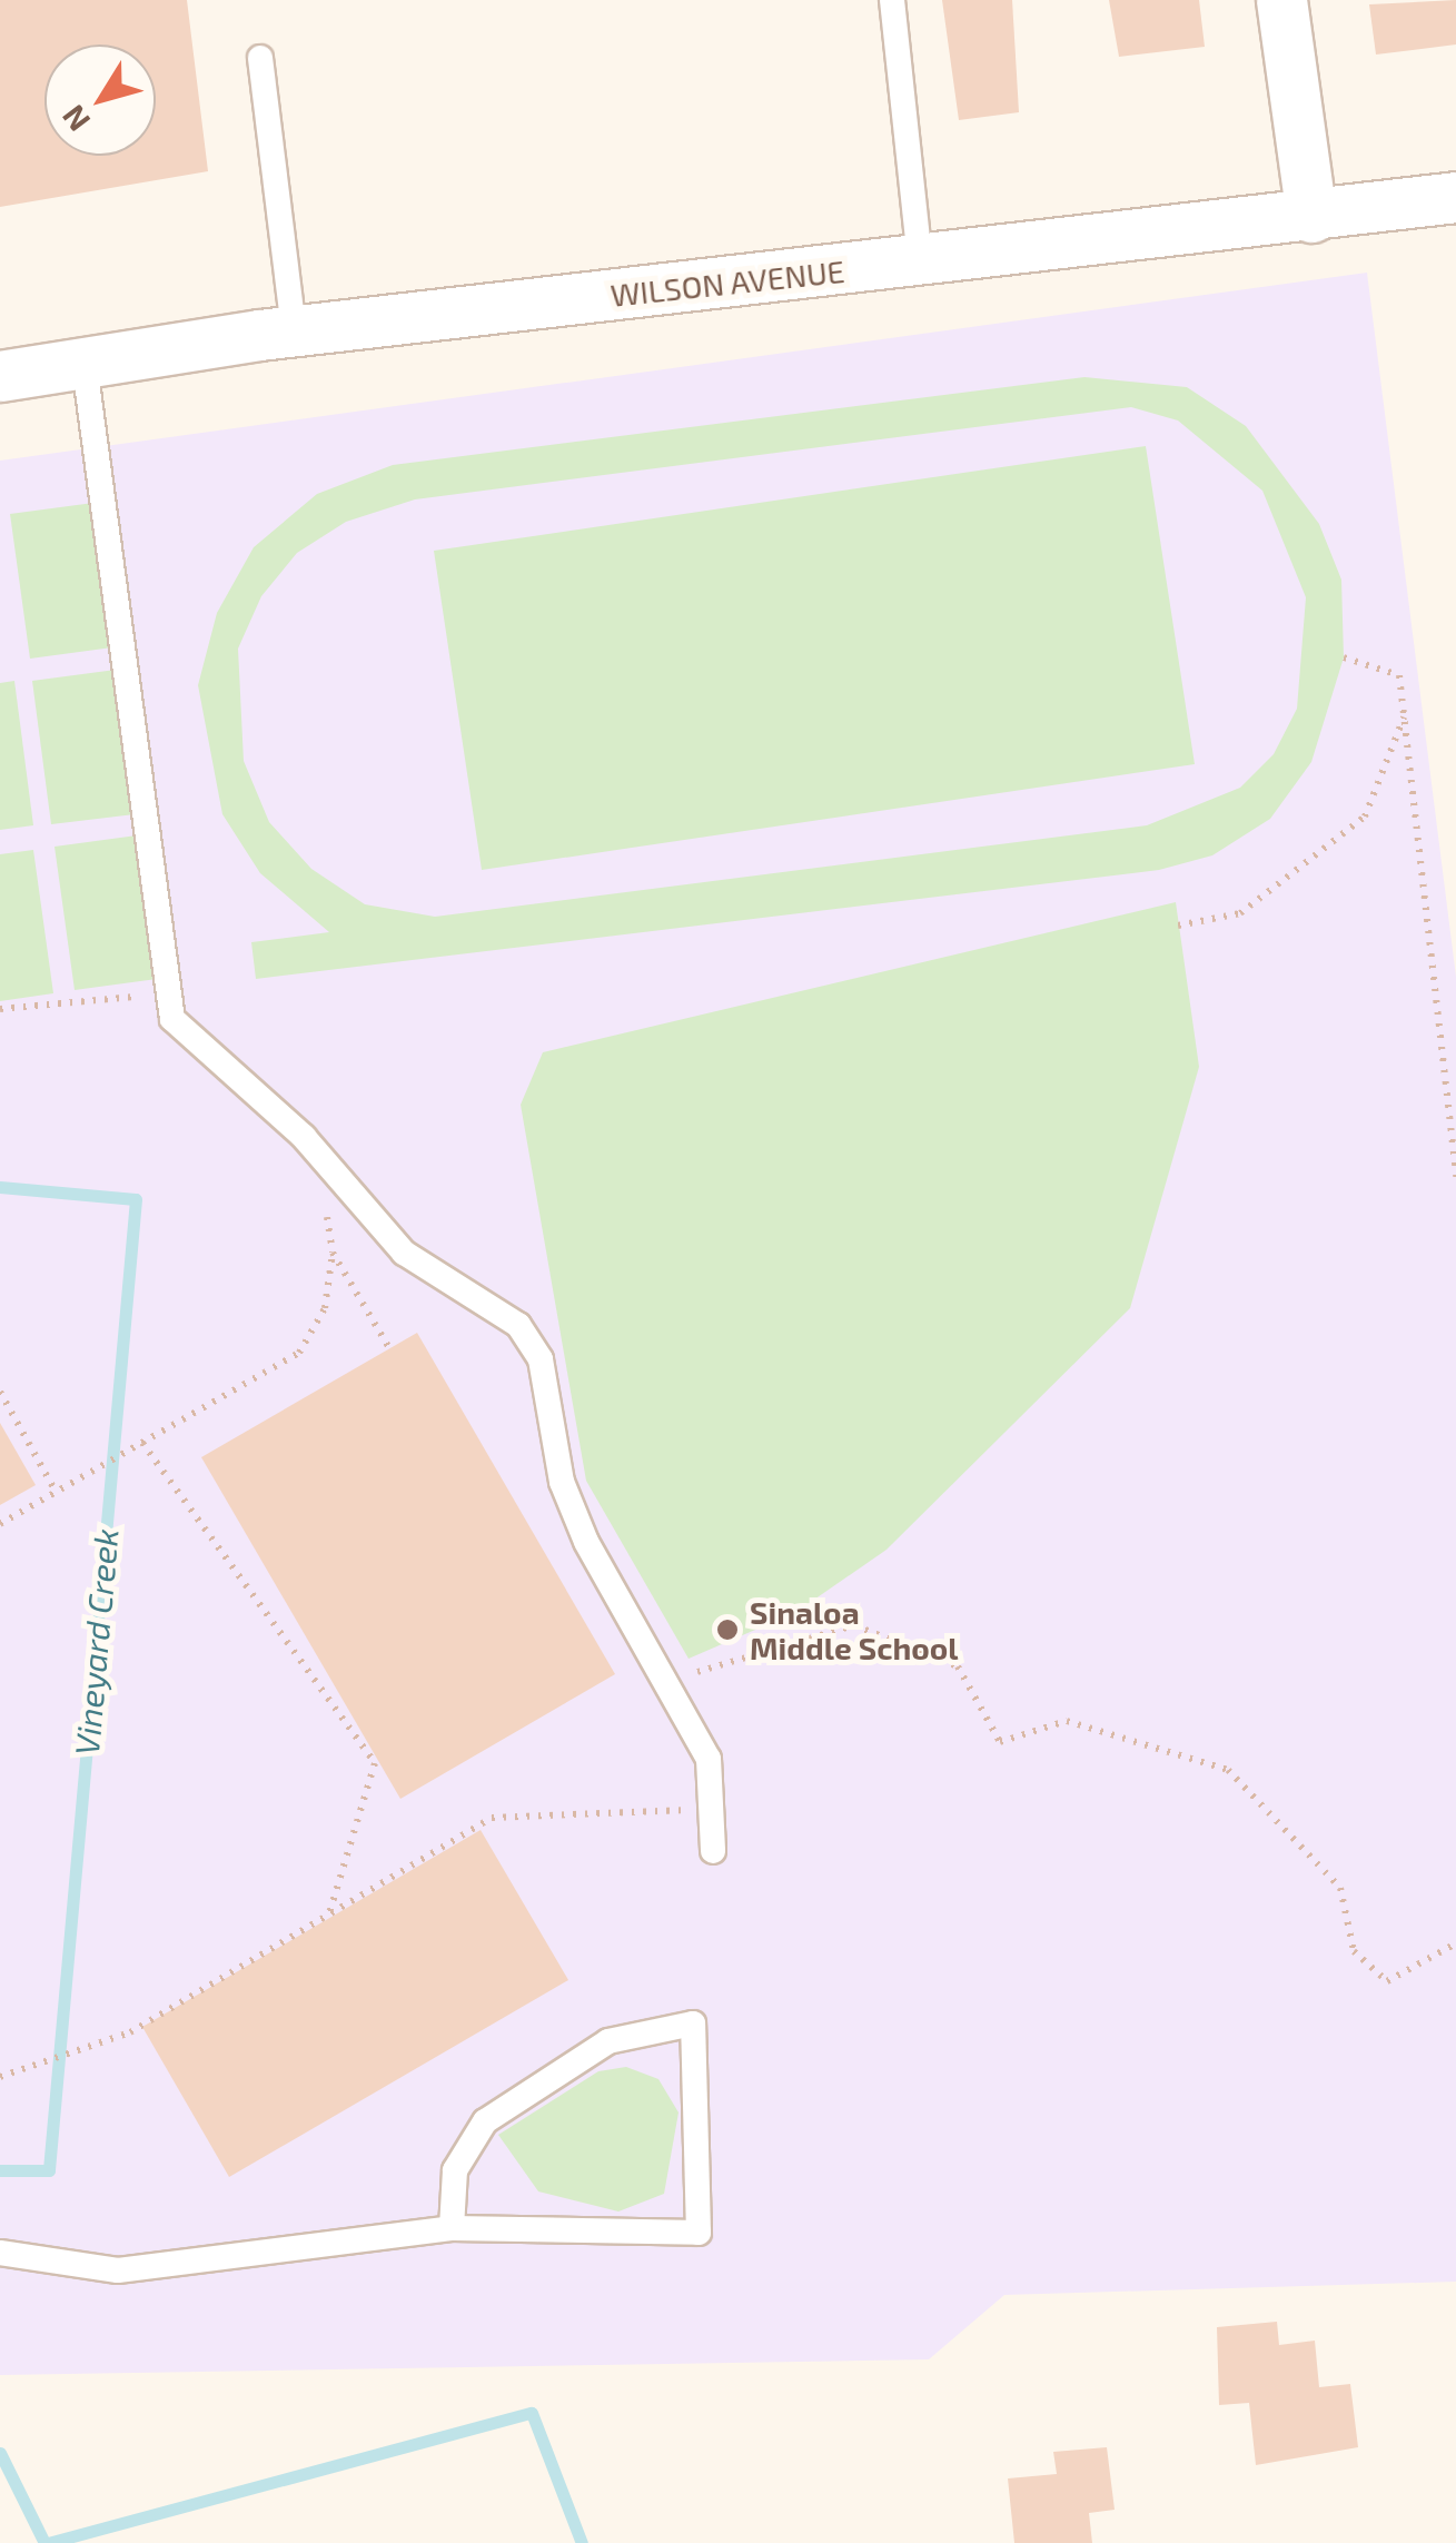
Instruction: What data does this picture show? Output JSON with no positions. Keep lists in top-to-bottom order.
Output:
{
  "streets": {
    "street": ["WILSON AVENUE"]
  },
  "water": ["Vineyard Creek"],
  "places": ["Sinaloa Middle School"],
  "north": "bottom left"
}
